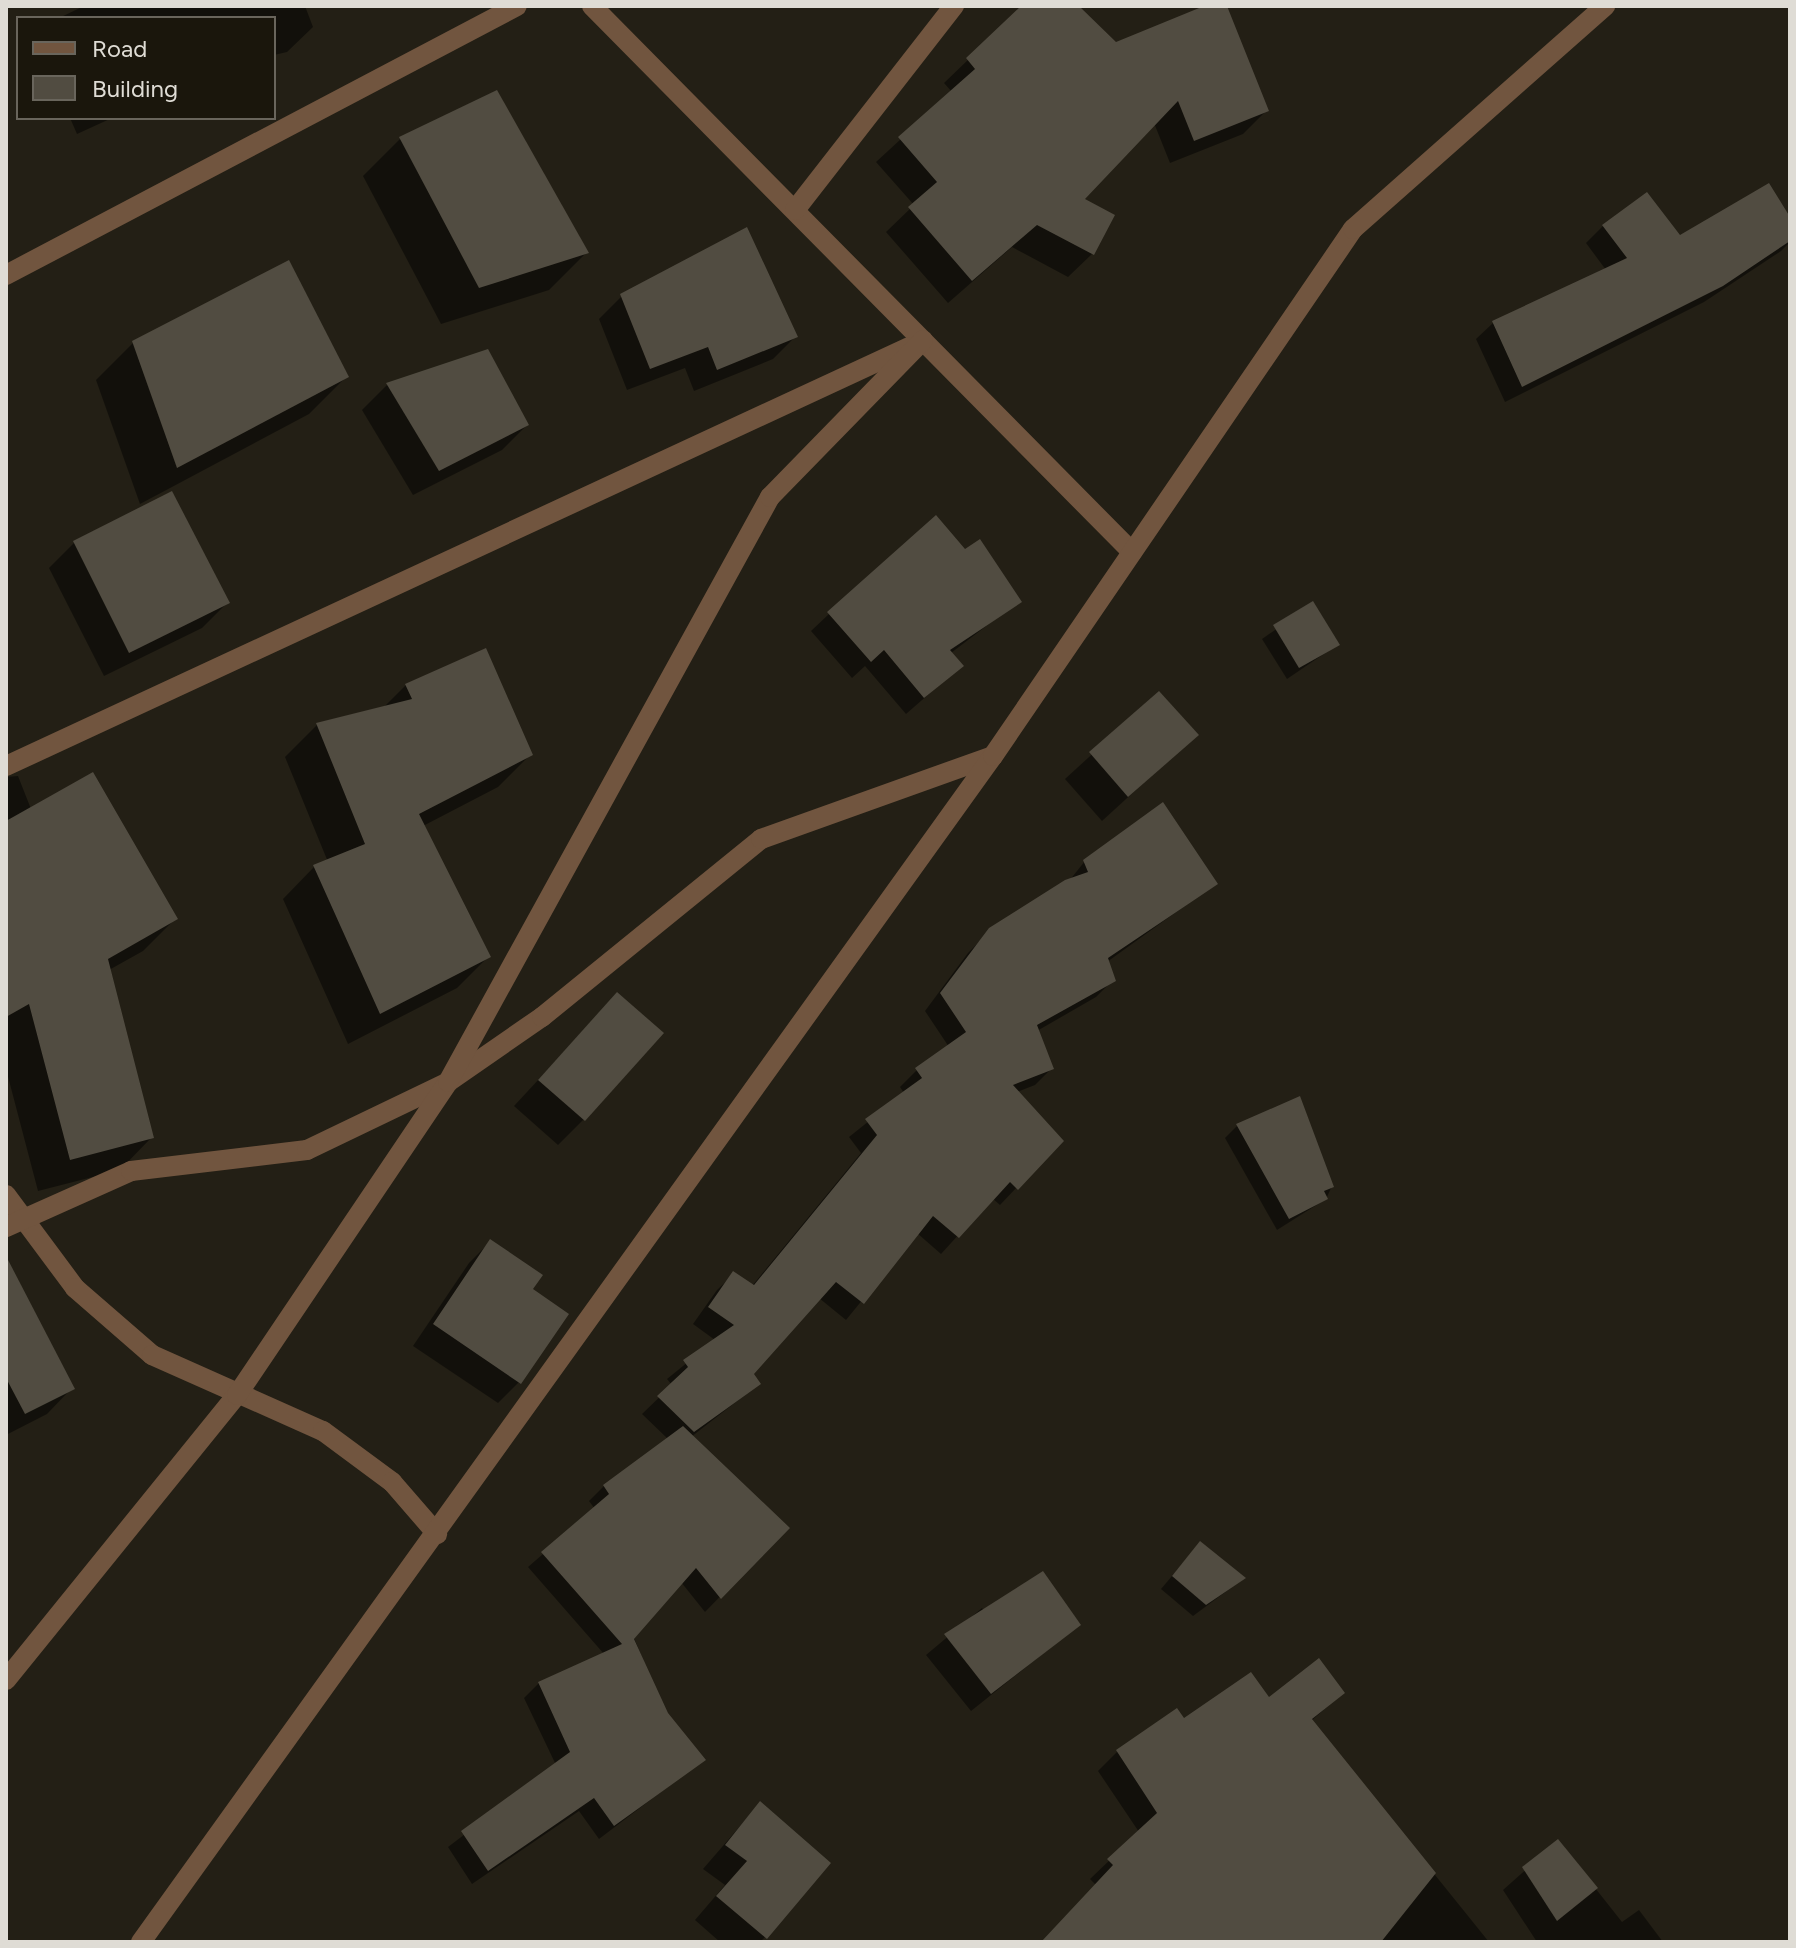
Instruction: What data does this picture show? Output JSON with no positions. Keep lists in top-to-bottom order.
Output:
{
  "legend": ["Road", "Building"]
}
